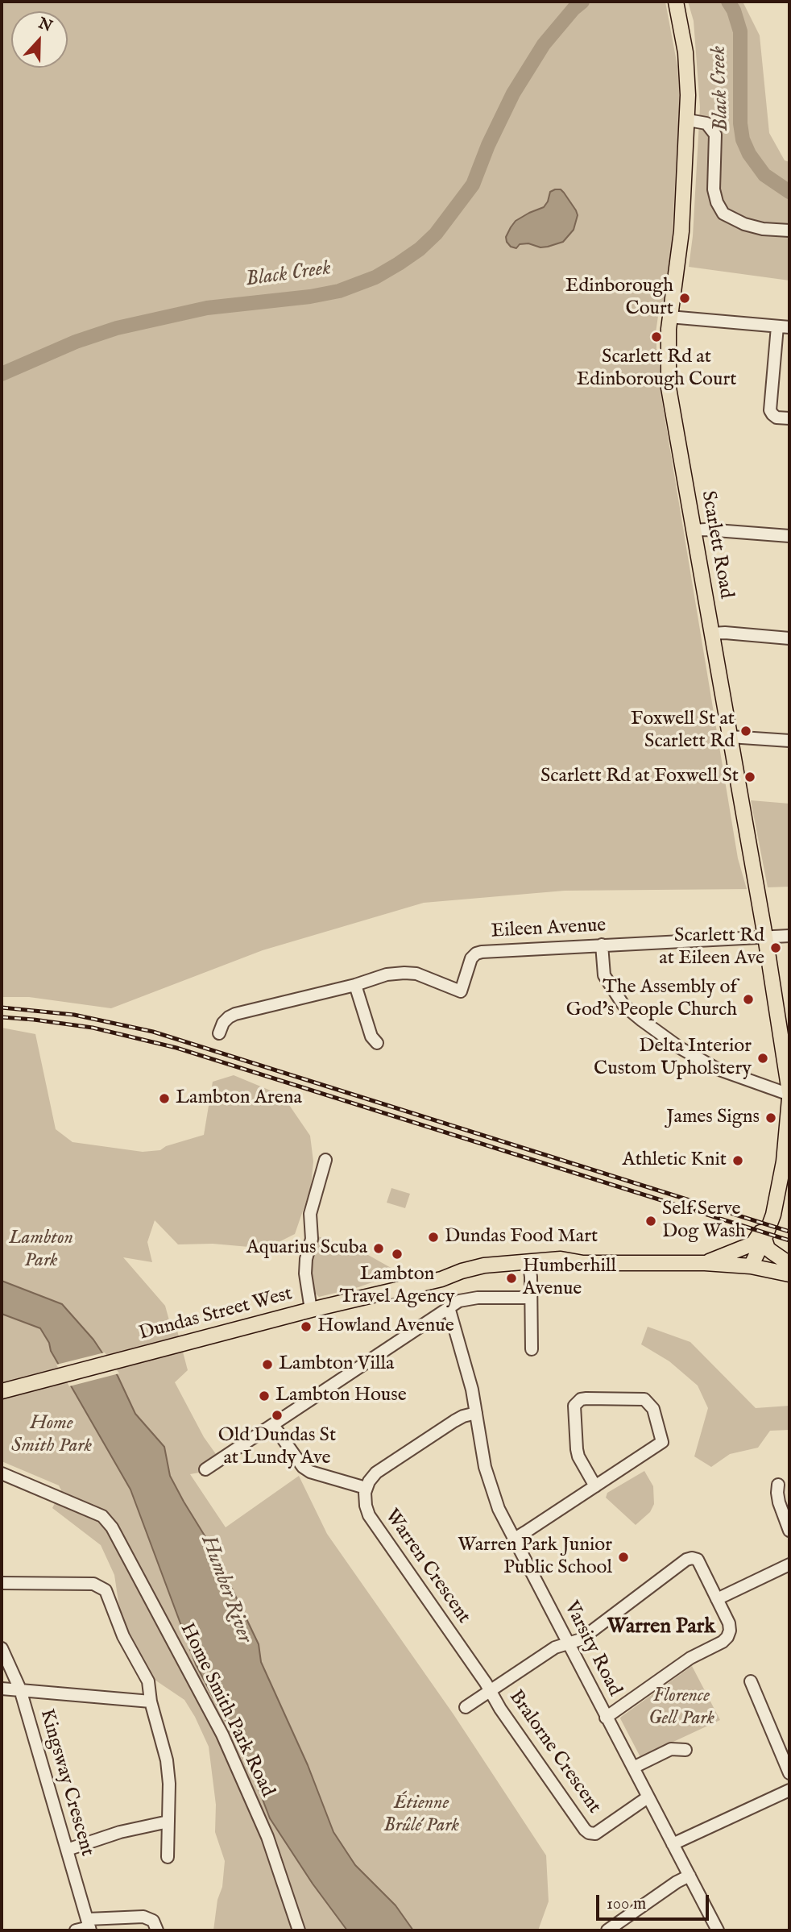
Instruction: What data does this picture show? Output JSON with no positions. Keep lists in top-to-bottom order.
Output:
{
  "streets": {
    "main road": ["Scarlett Road", "Dundas Street West"],
    "street": [
      "Eileen Avenue",
      "Warren Crescent",
      "Varsity Road",
      "Home Smith Park Road",
      "Bralorne Crescent",
      "Kingsway Crescent"
    ]
  },
  "crossings": [
    ["Scarlett Road", "Eileen Avenue"],
    ["Scarlett Road", "Dundas Street West"],
    ["Warren Crescent", "Bralorne Crescent"],
    ["Varsity Road", "Bralorne Crescent"]
  ],
  "districts": ["Warren Park"],
  "water": ["Black Creek", "Humber River"],
  "parks": [
    "Lambton Park",
    "Home Smith Park",
    "Florence Gell Park",
    "Étienne Brûlé Park"
  ],
  "places": [
    "Edinborough Court",
    "Scarlett Rd at Edinborough Court",
    "Foxwell St at Scarlett Rd",
    "Scarlett Rd at Foxwell St",
    "Scarlett Rd at Eileen Ave",
    "The Assembly of God's People Church",
    "Delta Interior Custom Upholstery",
    "Lambton Arena",
    "James Signs",
    "Athletic Knit",
    "Self Serve Dog Wash",
    "Dundas Food Mart",
    "Aquarius Scuba",
    "Lambton Travel Agency",
    "Humberhill Avenue",
    "Howland Avenue",
    "Lambton Villa",
    "Lambton House",
    "Old Dundas St at Lundy Ave",
    "Warren Park Junior Public School"
  ],
  "scale_bar": "100 m",
  "north": "top"
}
